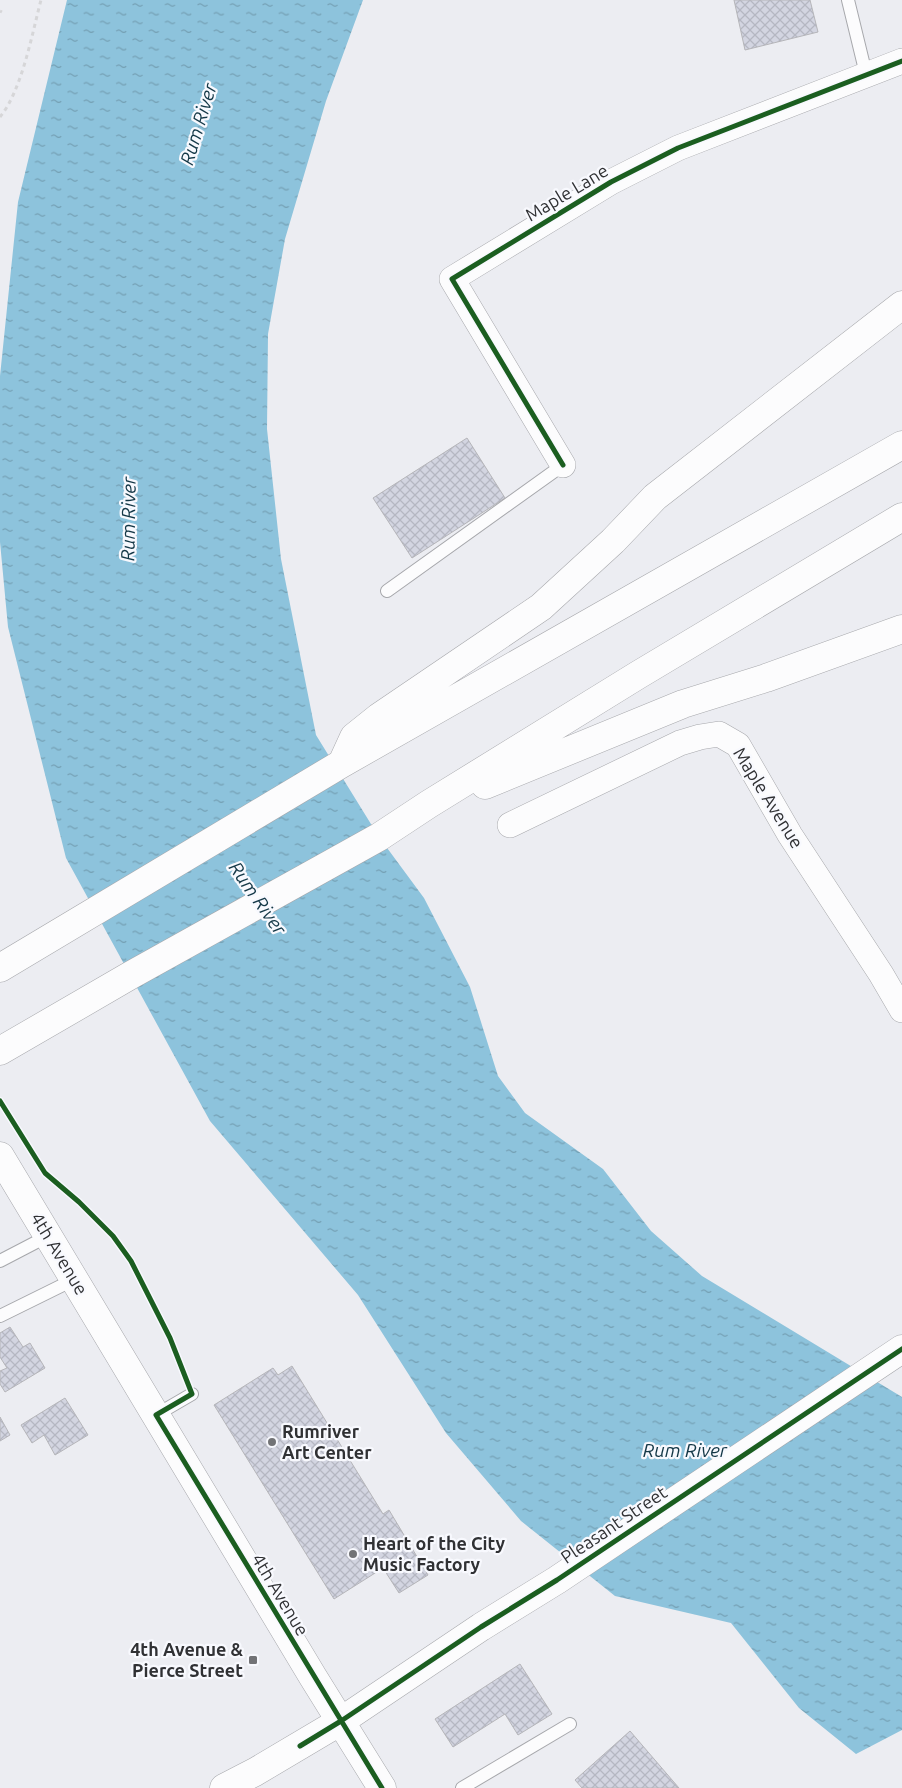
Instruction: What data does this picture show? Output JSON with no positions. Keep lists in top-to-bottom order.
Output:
{
  "streets": {
    "main road": ["4th Avenue", "Pleasant Street"],
    "street": ["Maple Lane", "Maple Avenue"]
  },
  "crossings": [
    ["4th Avenue", "Pleasant Street"]
  ],
  "water": ["Rum River"],
  "places": {
    "other": ["Rumriver Art Center", "Heart of the City Music Factory"],
    "transit": ["4th Avenue & Pierce Street"]
  }
}
